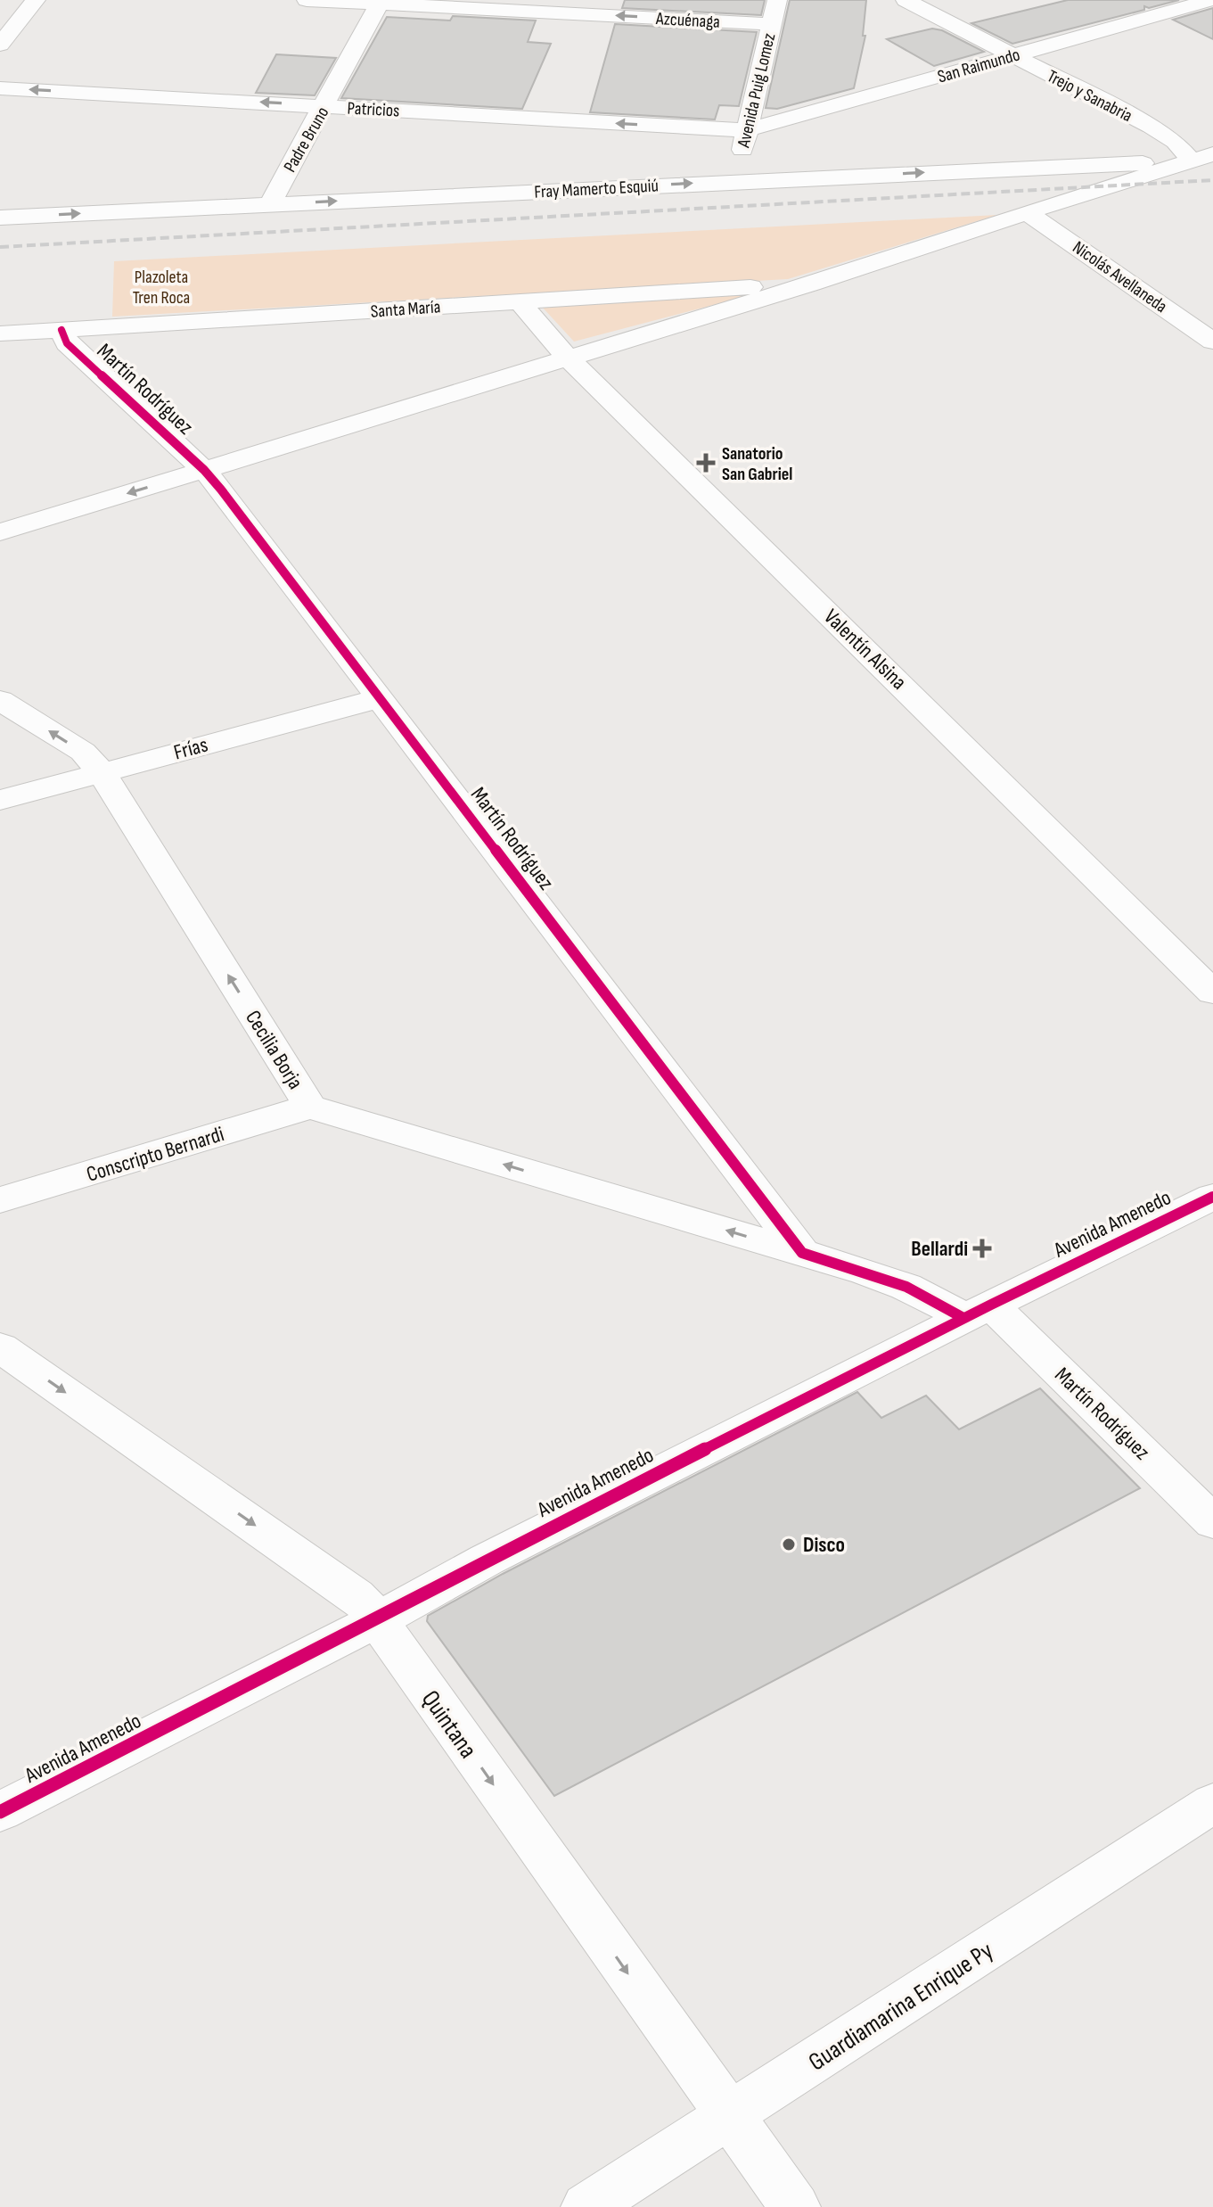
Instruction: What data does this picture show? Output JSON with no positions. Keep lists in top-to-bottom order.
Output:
{
  "streets": {
    "street": [
      "Azcuénaga",
      "San Raimundo",
      "Avenida Puig Lomez",
      "Trejo y Sanabria",
      "Patricios",
      "Padre Bruno",
      "Fray Mamerto Esquiú",
      "Nicolás Avellaneda",
      "Santa María",
      "Martín Rodríguez",
      "Valentín Alsina",
      "Frías",
      "Cecilia Borja",
      "Conscripto Bernardi",
      "Avenida Amenedo",
      "Quintana",
      "Guardiamarina Enrique Py"
    ]
  },
  "crossings": [
    ["Azcuénaga", "Avenida Puig Lomez"],
    ["Azcuénaga", "Padre Bruno"],
    ["San Raimundo", "Avenida Puig Lomez"],
    ["San Raimundo", "Trejo y Sanabria"],
    ["San Raimundo", "Patricios"],
    ["Avenida Puig Lomez", "Patricios"],
    ["Avenida Puig Lomez", "Fray Mamerto Esquiú"],
    ["Trejo y Sanabria", "Fray Mamerto Esquiú"],
    ["Patricios", "Padre Bruno"],
    ["Padre Bruno", "Fray Mamerto Esquiú"],
    ["Santa María", "Martín Rodríguez"],
    ["Santa María", "Valentín Alsina"],
    ["Martín Rodríguez", "Frías"],
    ["Martín Rodríguez", "Cecilia Borja"],
    ["Martín Rodríguez", "Avenida Amenedo"],
    ["Frías", "Cecilia Borja"],
    ["Cecilia Borja", "Conscripto Bernardi"],
    ["Avenida Amenedo", "Quintana"],
    ["Quintana", "Guardiamarina Enrique Py"]
  ],
  "one_way": ["Cecilia Borja", "Quintana"],
  "parks": ["Plazoleta Tren Roca"],
  "places": {
    "health": ["Sanatorio San Gabriel", "Bellardi"],
    "other": ["Disco"]
  }
}
